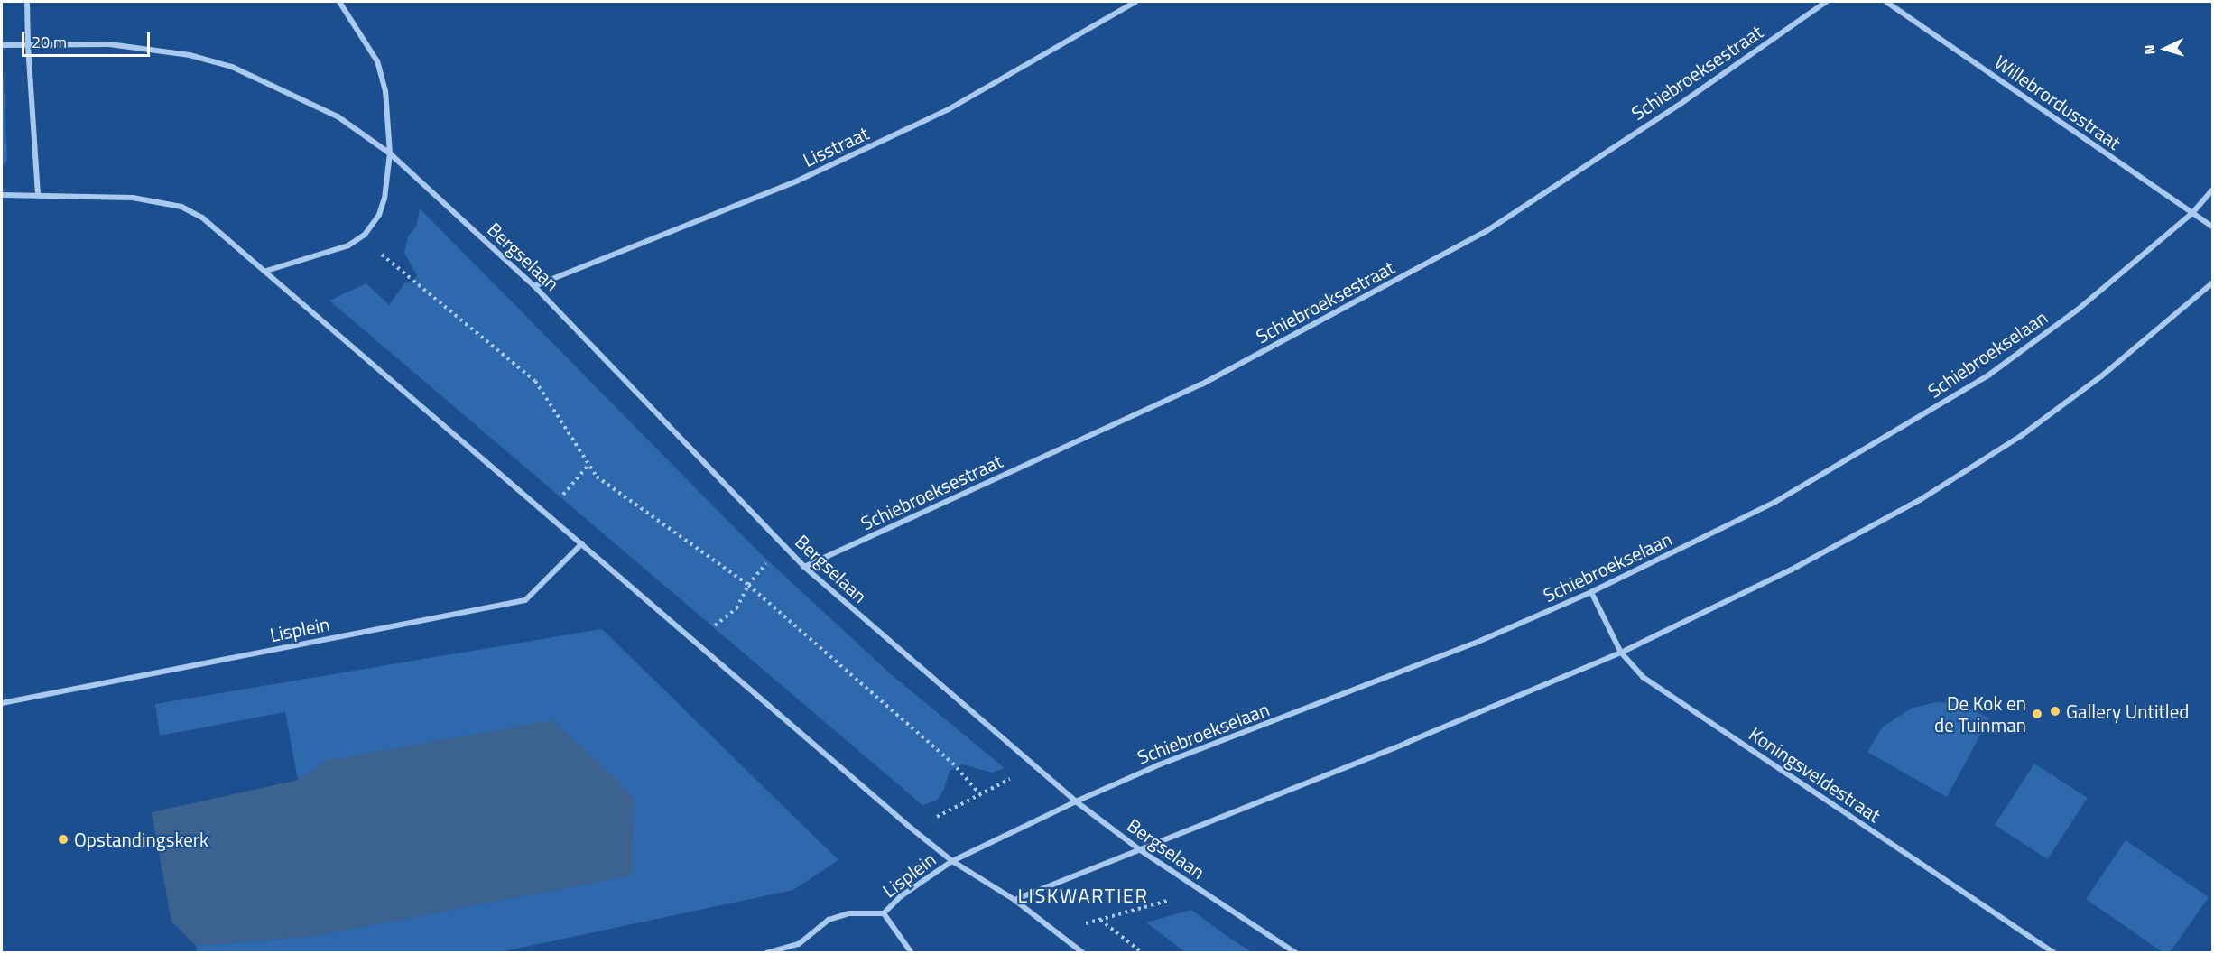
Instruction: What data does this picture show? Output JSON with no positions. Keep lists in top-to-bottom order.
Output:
{
  "streets": {
    "street": [
      "Schiebroeksestraat",
      "Willebrordusstraat",
      "Lisstraat",
      "Bergselaan",
      "Schiebroekselaan",
      "Lisplein",
      "Koningsveldestraat"
    ]
  },
  "crossings": [
    ["Schiebroeksestraat", "Bergselaan"],
    ["Willebrordusstraat", "Schiebroekselaan"],
    ["Lisstraat", "Bergselaan"],
    ["Bergselaan", "Schiebroekselaan"],
    ["Schiebroekselaan", "Lisplein"],
    ["Schiebroekselaan", "Koningsveldestraat"]
  ],
  "districts": ["LISKWARTIER"],
  "places": ["Gallery Untitled", "De Kok en de Tuinman", "Opstandingskerk"],
  "scale_bar": "20 m",
  "north": "left"
}
